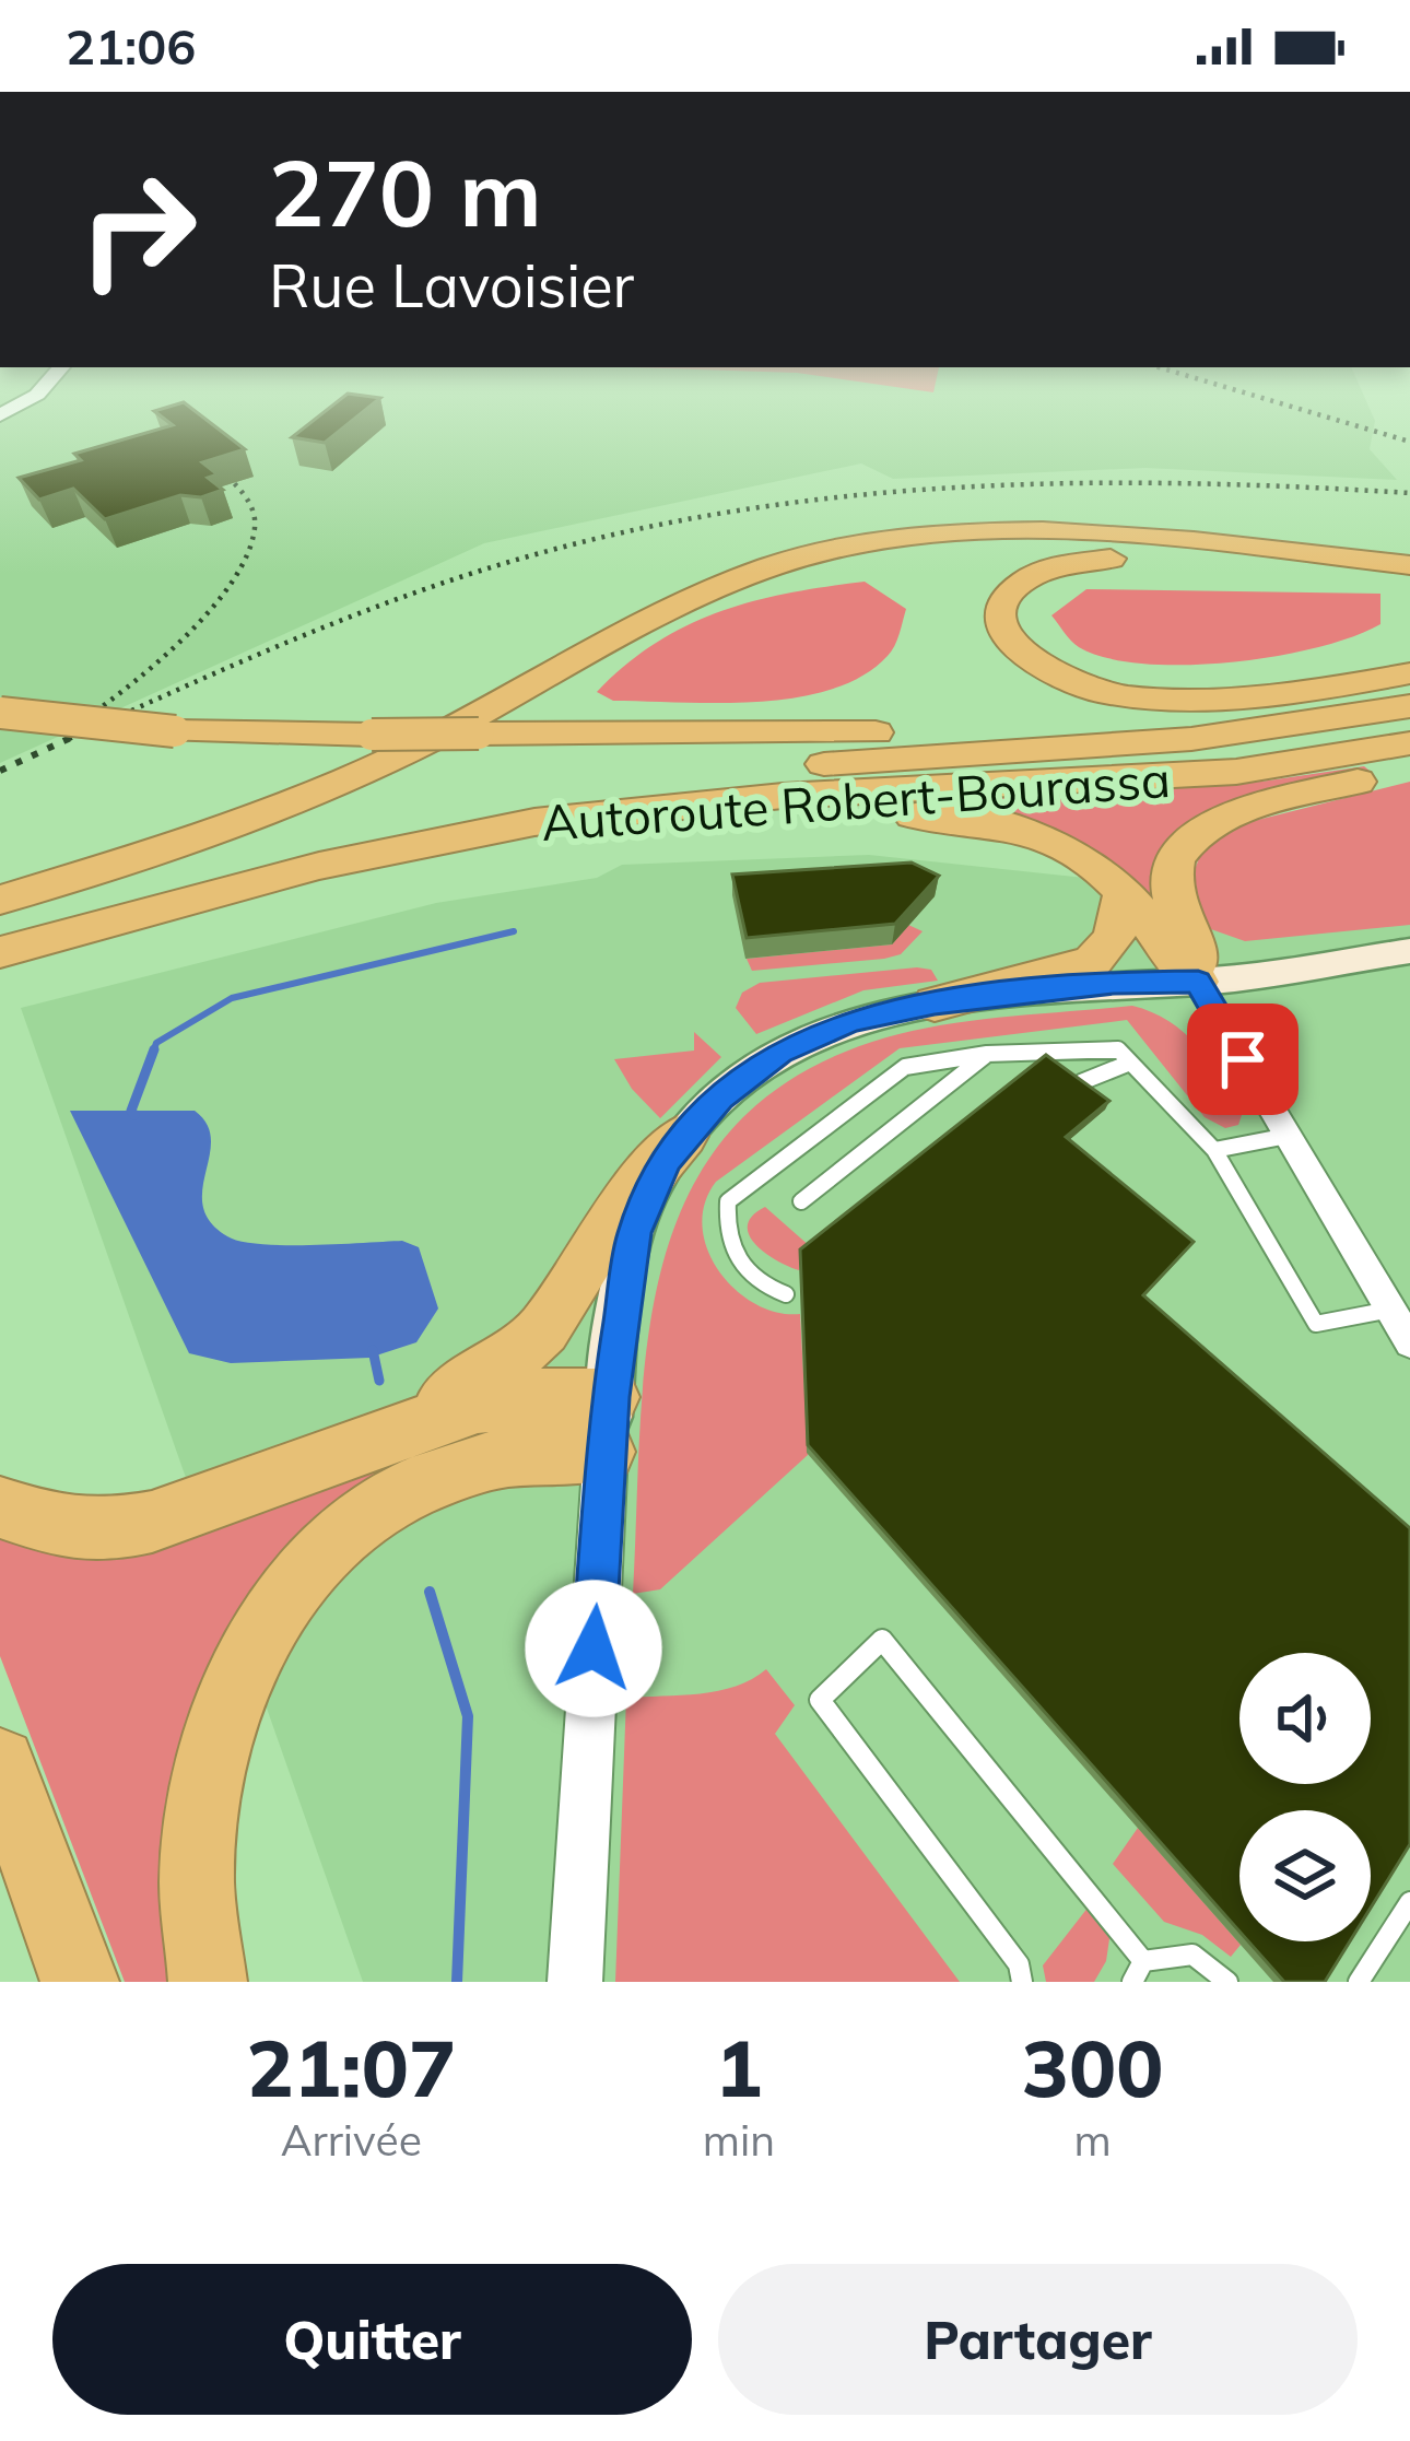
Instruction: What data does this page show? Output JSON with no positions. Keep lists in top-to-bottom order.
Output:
{
  "streets": {
    "highway": ["Autoroute Robert-Bourassa"]
  },
  "page": {
    "status": "21:06",
    "turn": ["270 m", "Rue Lavoisier"],
    "eta": [
      "21:07",
      "Arrivée",
      "1",
      "min",
      "300",
      "m"
    ],
    "buttons": ["Quitter", "Partager"]
  }
}
